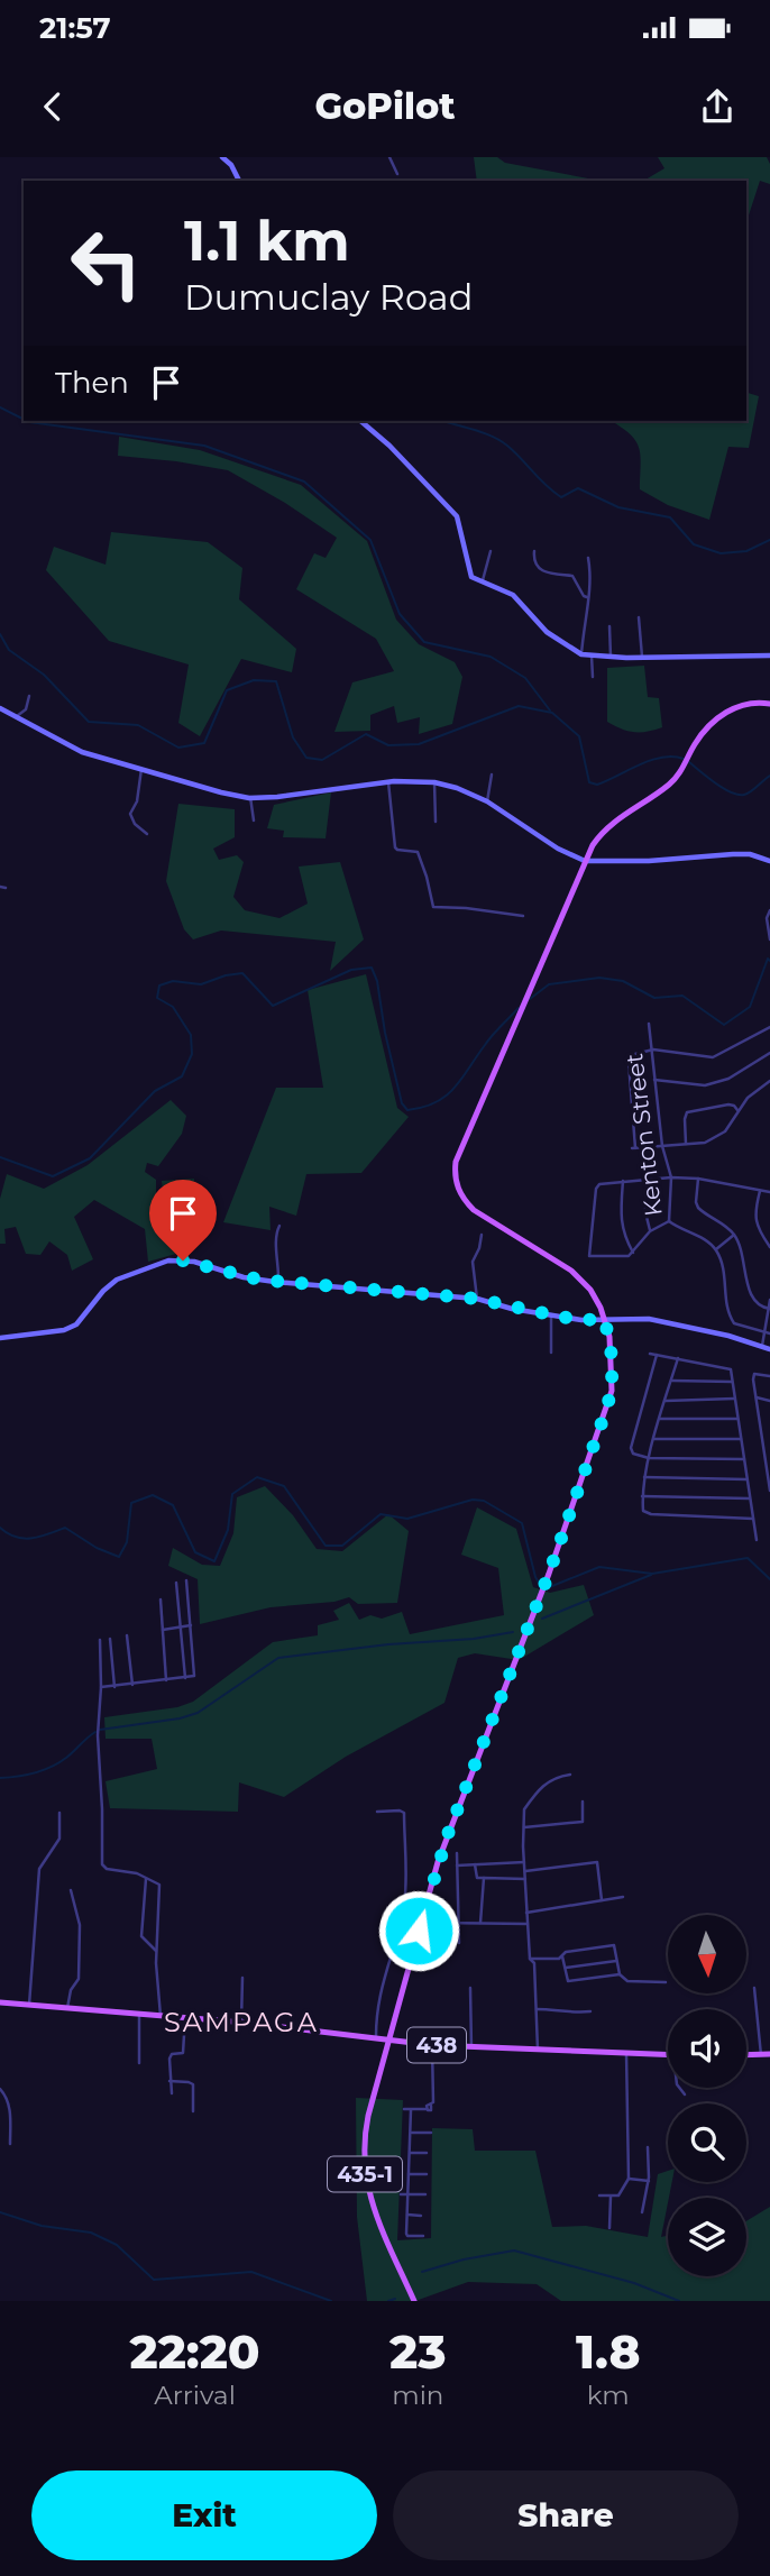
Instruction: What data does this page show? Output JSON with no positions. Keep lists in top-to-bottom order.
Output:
{
  "streets": {
    "main road": ["438", "435-1"],
    "street": ["Kenton Street"]
  },
  "crossings": [
    ["438", "435-1"]
  ],
  "districts": ["SAMPAGA"],
  "north": "bottom",
  "page": {
    "status": "21:57",
    "header": "GoPilot",
    "turn": ["1.1 km", "Dumuclay Road"],
    "then": "Then",
    "eta": [
      "22:20",
      "Arrival",
      "23",
      "min",
      "1.8",
      "km"
    ],
    "buttons": ["Exit", "Share"]
  }
}
